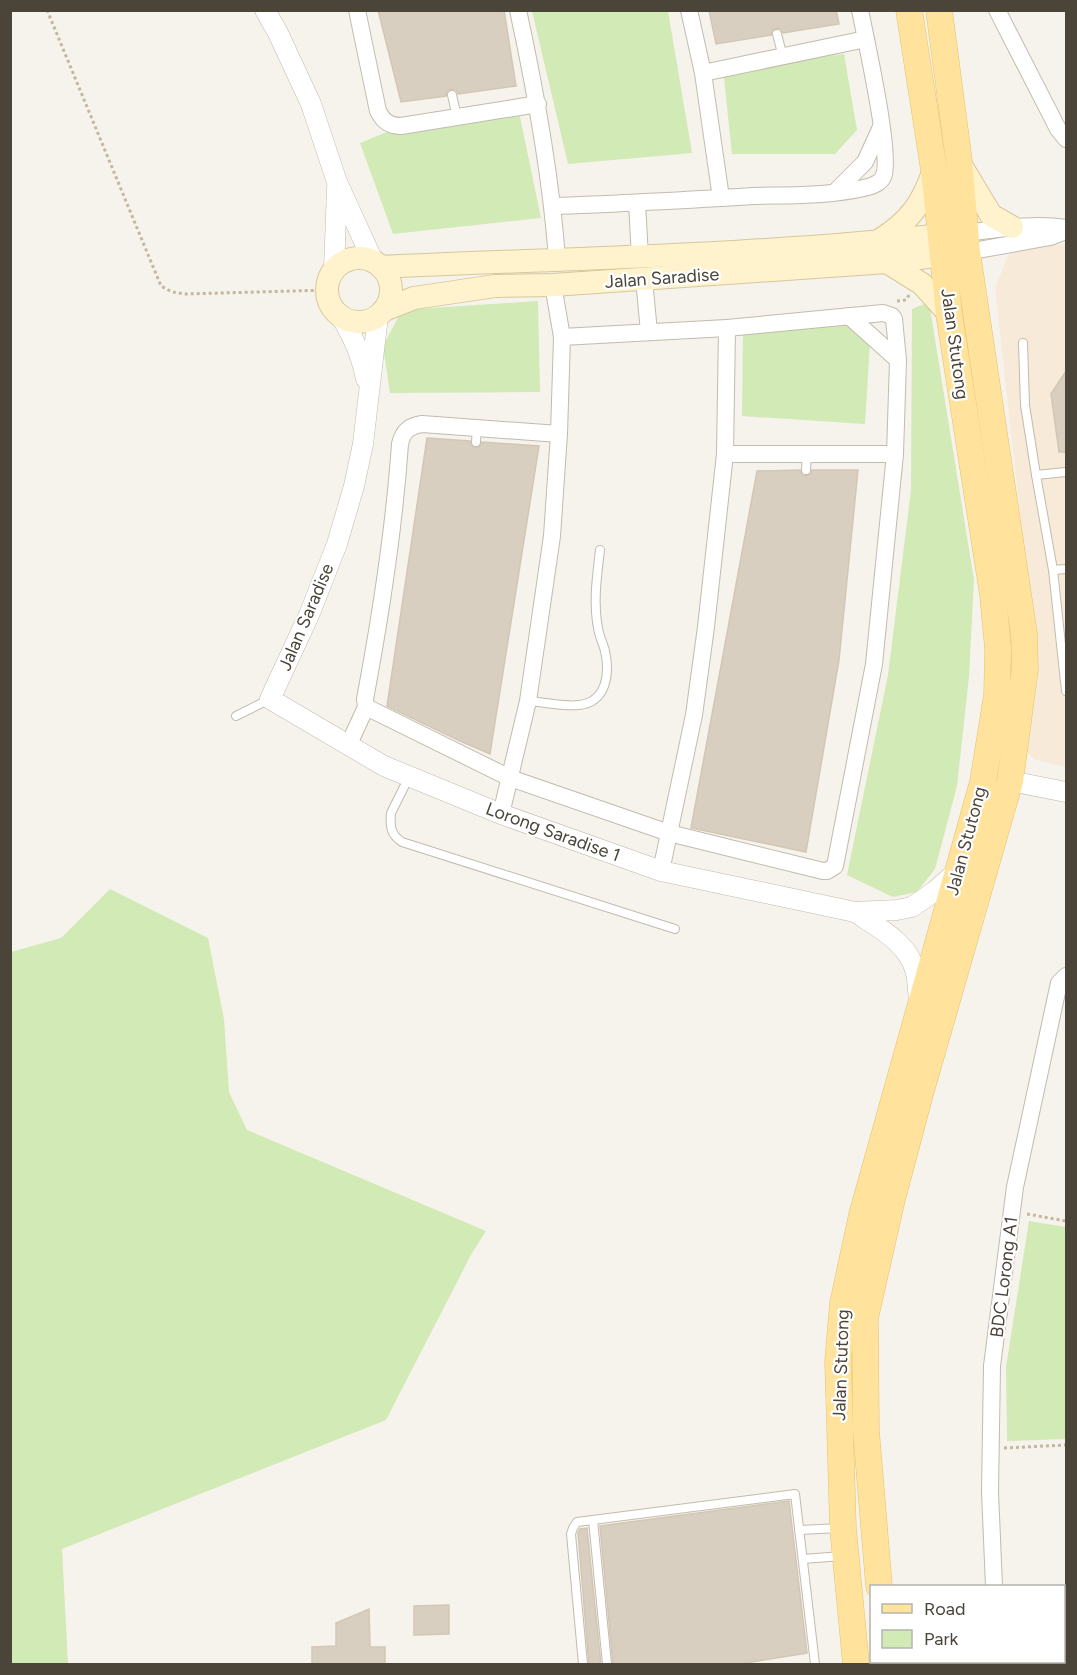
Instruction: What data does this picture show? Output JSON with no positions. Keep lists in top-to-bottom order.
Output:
{
  "streets": {
    "main road": ["Jalan Saradise", "Jalan Stutong"],
    "street": ["Lorong Saradise 1", "BDC Lorong A1"]
  },
  "crossings": [
    ["Jalan Saradise", "Jalan Stutong"],
    ["Jalan Saradise", "Lorong Saradise 1"]
  ],
  "legend": ["Road", "Park"]
}
